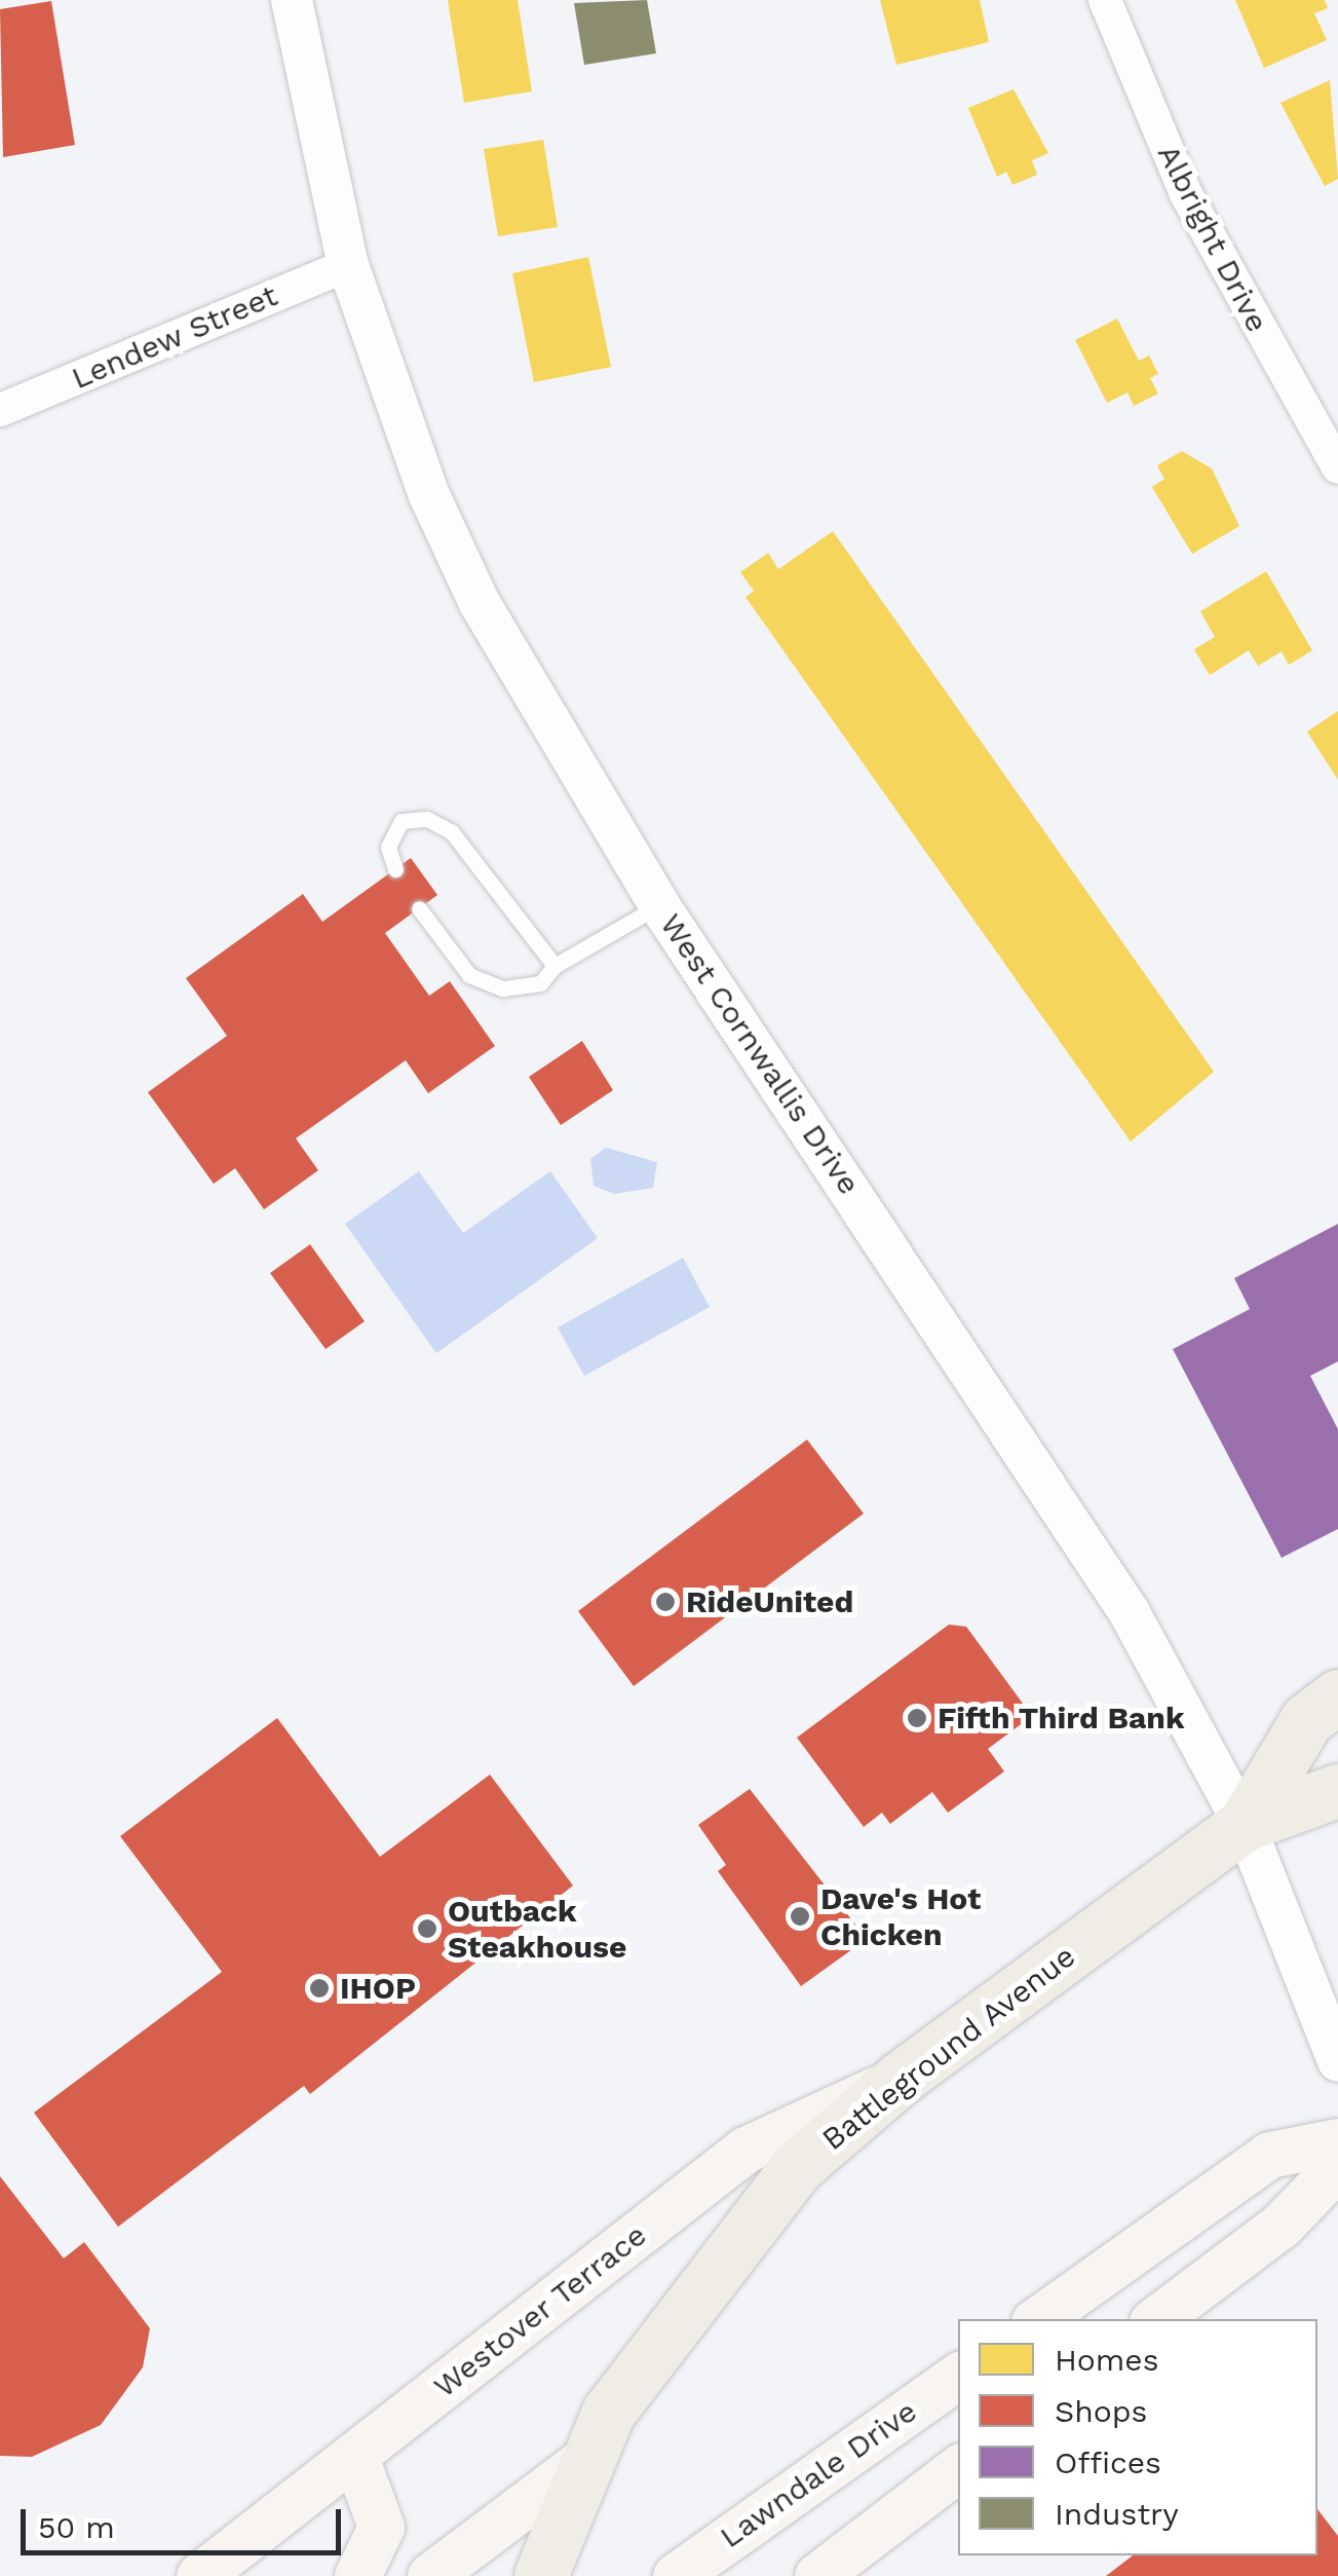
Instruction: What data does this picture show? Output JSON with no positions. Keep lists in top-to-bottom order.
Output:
{
  "streets": {
    "main road": ["Battleground Avenue", "Westover Terrace", "Lawndale Drive"],
    "street": ["Albright Drive", "Lendew Street", "West Cornwallis Drive"]
  },
  "crossings": [
    ["Lendew Street", "West Cornwallis Drive"],
    ["West Cornwallis Drive", "Battleground Avenue"],
    ["Battleground Avenue", "Westover Terrace"]
  ],
  "places": [
    "RideUnited",
    "Fifth Third Bank",
    "Dave's Hot Chicken",
    "Outback Steakhouse",
    "IHOP"
  ],
  "legend": [
    "Homes",
    "Shops",
    "Offices",
    "Industry"
  ],
  "scale_bar": "50 m"
}
